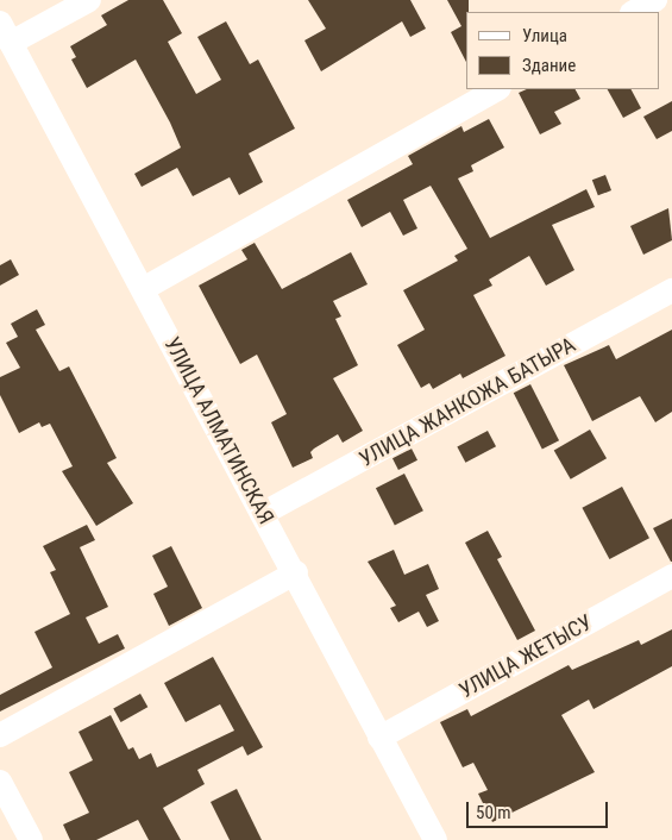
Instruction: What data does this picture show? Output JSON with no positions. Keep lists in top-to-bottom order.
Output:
{
  "streets": {
    "street": ["УЛИЦА ЖАНКОЖА БАТЫРА", "УЛИЦА АЛМАТИНСКАЯ", "УЛИЦА ЖЕТЫСУ"]
  },
  "crossings": [
    ["УЛИЦА ЖАНКОЖА БАТЫРА", "УЛИЦА АЛМАТИНСКАЯ"],
    ["УЛИЦА АЛМАТИНСКАЯ", "УЛИЦА ЖЕТЫСУ"]
  ],
  "legend": ["Улица", "Здание"],
  "scale_bar": "50 m"
}
